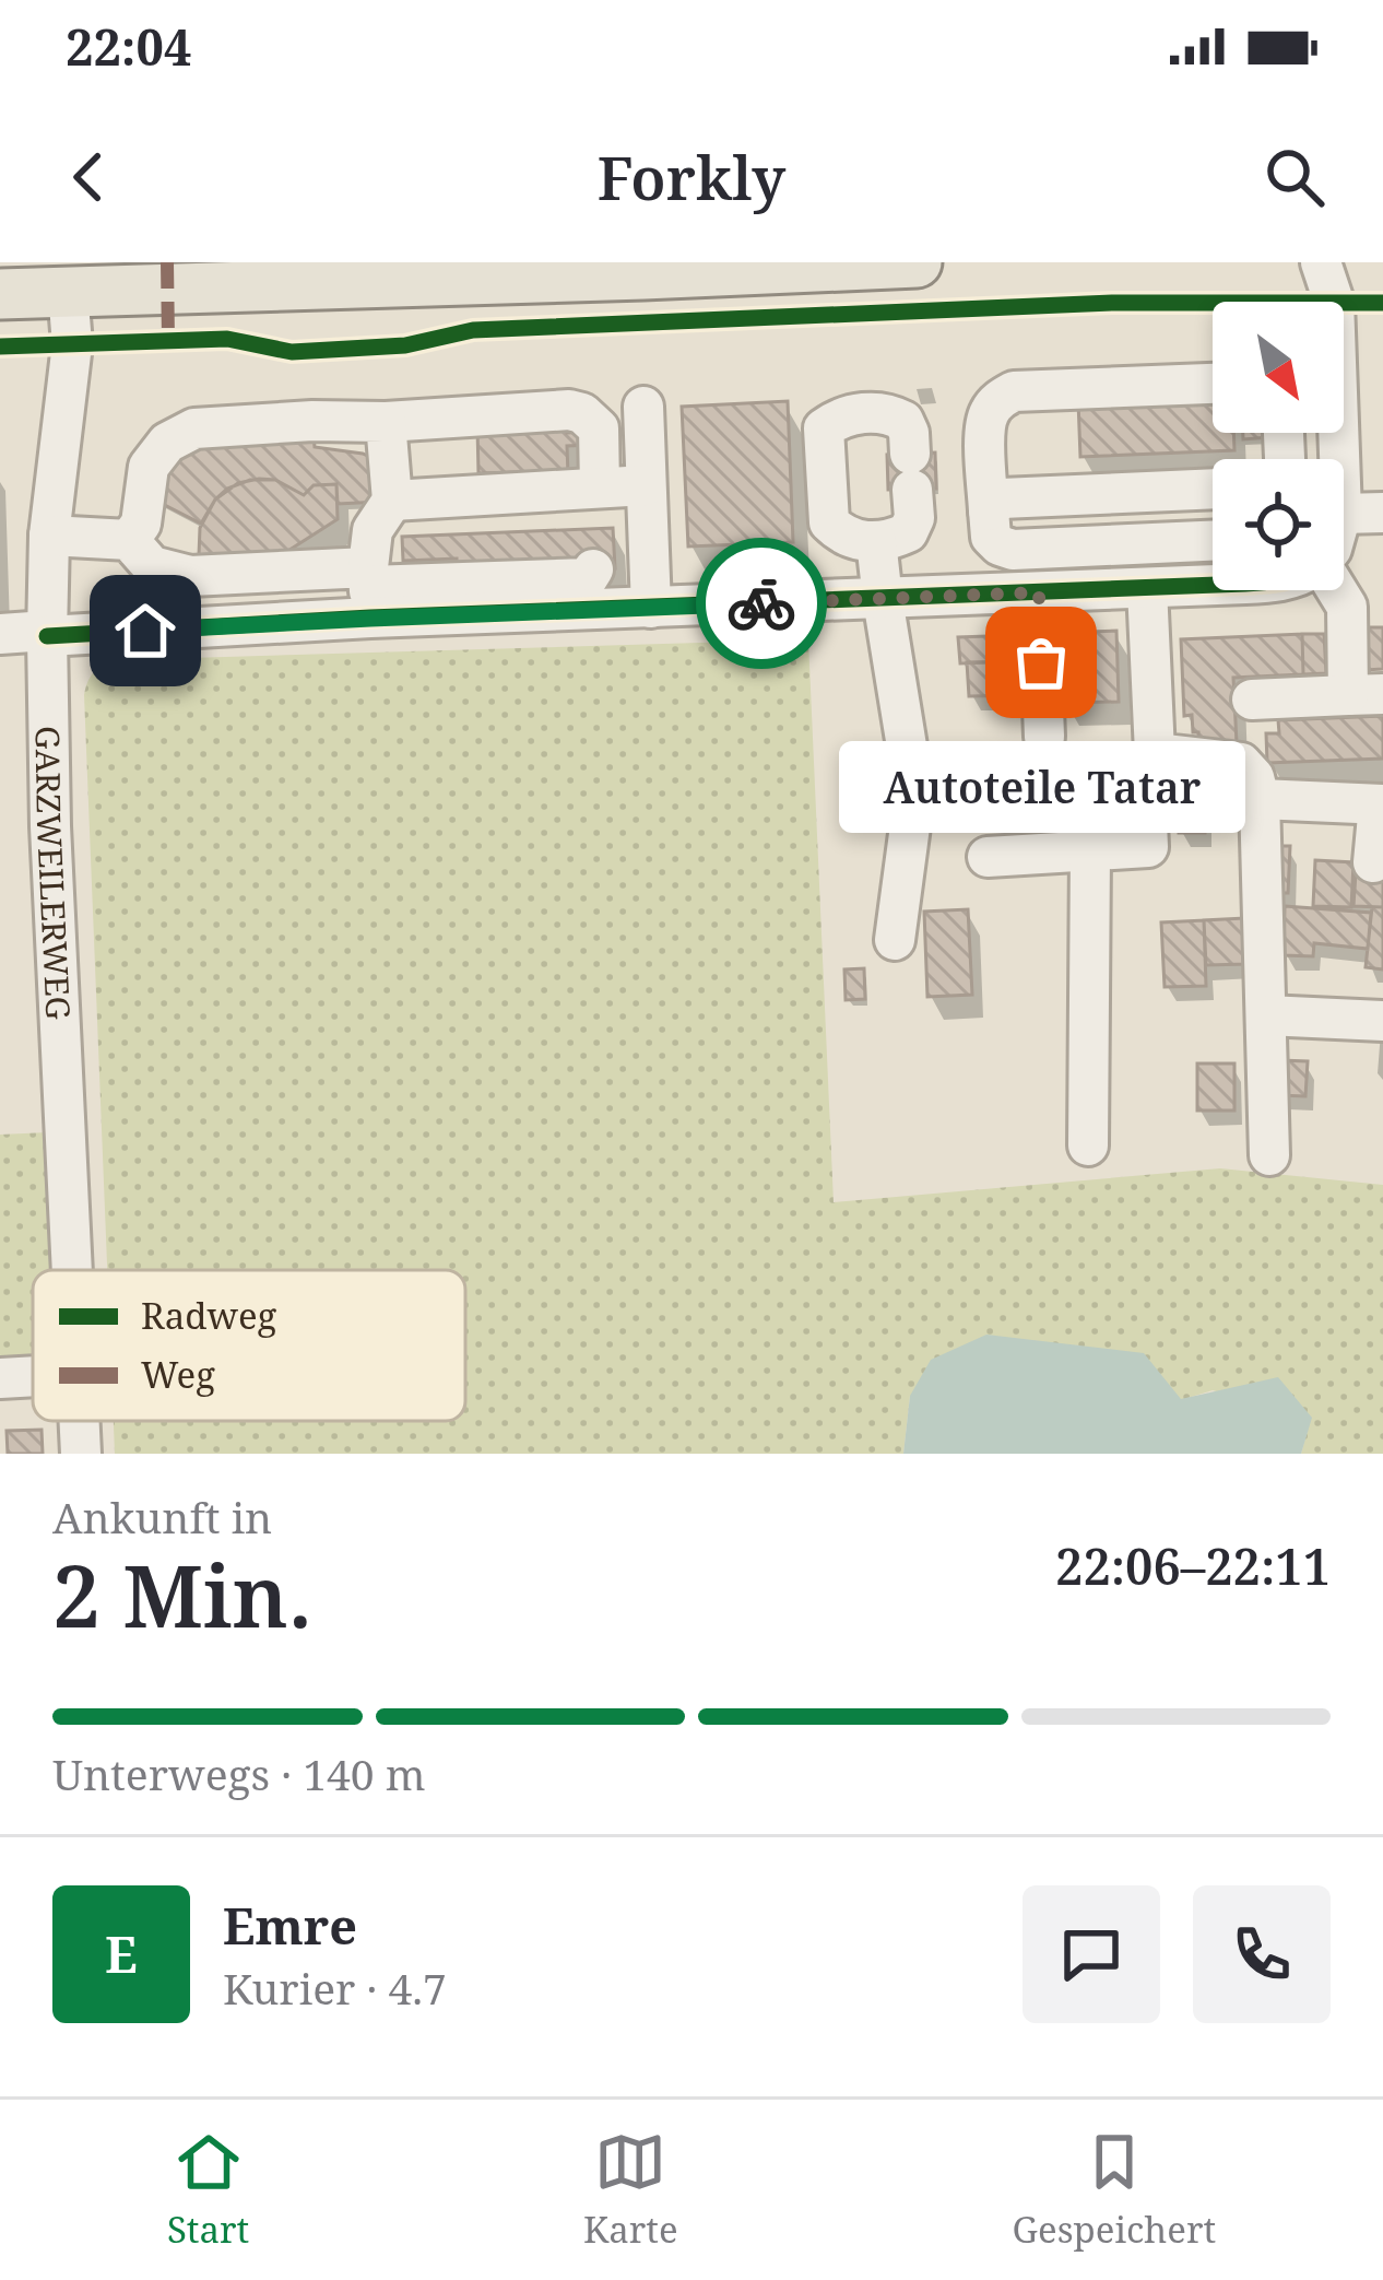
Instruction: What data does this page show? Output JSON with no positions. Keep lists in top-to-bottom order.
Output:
{
  "streets": {
    "street": ["GARZWEILERWEG"]
  },
  "places": ["Autoteile Tatar"],
  "legend": ["Radweg", "Weg"],
  "north": "bottom right",
  "page": {
    "status": "22:04",
    "header": "Forkly",
    "bubble": "Autoteile Tatar",
    "heading": ["2 Min.", "Ankunft in", "22:06–22:11"],
    "panel": ["Emre", "Kurier · 4.7"],
    "bar": "Unterwegs · 140 m",
    "round": "E",
    "tabs": ["Start", "Karte", "Gespeichert"]
  }
}
